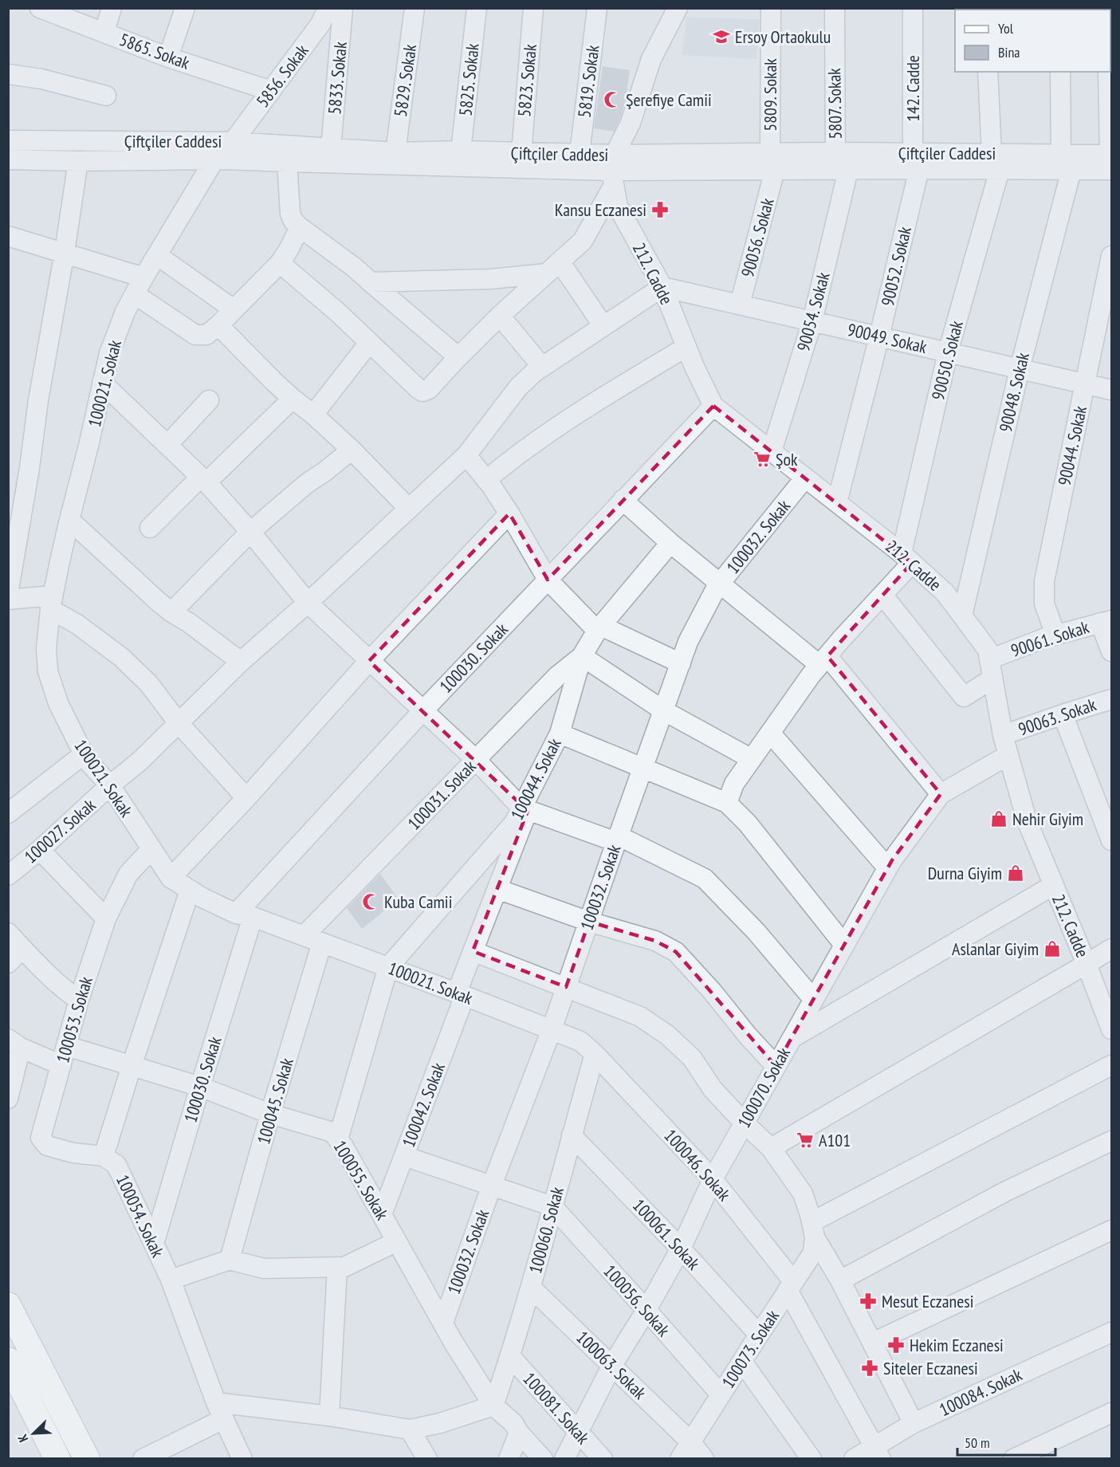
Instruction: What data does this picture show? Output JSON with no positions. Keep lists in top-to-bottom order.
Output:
{
  "streets": {
    "street": [
      "5865. Sokak",
      "5856. Sokak",
      "5833. Sokak",
      "5825. Sokak",
      "5829. Sokak",
      "5823. Sokak",
      "5819. Sokak",
      "142. Cadde",
      "5809. Sokak",
      "5807. Sokak",
      "Çiftçiler Caddesi",
      "90056. Sokak",
      "90052. Sokak",
      "212. Cadde",
      "90054. Sokak",
      "90049. Sokak",
      "90050. Sokak",
      "100021. Sokak",
      "90048. Sokak",
      "90044. Sokak",
      "100032. Sokak",
      "90061. Sokak",
      "100030. Sokak",
      "90063. Sokak",
      "100044. Sokak",
      "100031. Sokak",
      "100027. Sokak",
      "100053. Sokak",
      "100070. Sokak",
      "100045. Sokak",
      "100042. Sokak",
      "100046. Sokak",
      "100055. Sokak",
      "100054. Sokak",
      "100060. Sokak",
      "100061. Sokak",
      "100056. Sokak",
      "100073. Sokak",
      "100063. Sokak",
      "100084. Sokak",
      "100081. Sokak"
    ]
  },
  "crossings": [
    ["5865. Sokak", "5856. Sokak"],
    ["5856. Sokak", "Çiftçiler Caddesi"],
    ["5833. Sokak", "Çiftçiler Caddesi"],
    ["5825. Sokak", "Çiftçiler Caddesi"],
    ["5829. Sokak", "Çiftçiler Caddesi"],
    ["5823. Sokak", "Çiftçiler Caddesi"],
    ["5819. Sokak", "Çiftçiler Caddesi"],
    ["142. Cadde", "Çiftçiler Caddesi"],
    ["142. Cadde", "90052. Sokak"],
    ["5809. Sokak", "Çiftçiler Caddesi"],
    ["5809. Sokak", "90056. Sokak"],
    ["5807. Sokak", "Çiftçiler Caddesi"],
    ["5807. Sokak", "90054. Sokak"],
    ["Çiftçiler Caddesi", "90056. Sokak"],
    ["Çiftçiler Caddesi", "90052. Sokak"],
    ["Çiftçiler Caddesi", "212. Cadde"],
    ["Çiftçiler Caddesi", "90054. Sokak"],
    ["Çiftçiler Caddesi", "90050. Sokak"],
    ["Çiftçiler Caddesi", "100021. Sokak"],
    ["Çiftçiler Caddesi", "90048. Sokak"],
    ["90056. Sokak", "90049. Sokak"],
    ["90052. Sokak", "212. Cadde"],
    ["90052. Sokak", "90049. Sokak"],
    ["212. Cadde", "90054. Sokak"],
    ["212. Cadde", "90049. Sokak"],
    ["212. Cadde", "90050. Sokak"],
    ["212. Cadde", "90048. Sokak"],
    ["212. Cadde", "100032. Sokak"],
    ["212. Cadde", "90061. Sokak"],
    ["212. Cadde", "100030. Sokak"],
    ["212. Cadde", "90063. Sokak"],
    ["212. Cadde", "100027. Sokak"],
    ["212. Cadde", "100070. Sokak"],
    ["90054. Sokak", "90049. Sokak"],
    ["90049. Sokak", "90050. Sokak"],
    ["90049. Sokak", "90048. Sokak"],
    ["90049. Sokak", "90044. Sokak"],
    ["90049. Sokak", "100027. Sokak"],
    ["100021. Sokak", "100032. Sokak"],
    ["100021. Sokak", "100030. Sokak"],
    ["100021. Sokak", "100044. Sokak"],
    ["100021. Sokak", "100031. Sokak"],
    ["100021. Sokak", "100027. Sokak"],
    ["100021. Sokak", "100053. Sokak"],
    ["100021. Sokak", "100045. Sokak"],
    ["100021. Sokak", "100042. Sokak"],
    ["100021. Sokak", "100046. Sokak"],
    ["100021. Sokak", "100054. Sokak"],
    ["100021. Sokak", "100060. Sokak"],
    ["90044. Sokak", "90061. Sokak"],
    ["100032. Sokak", "100055. Sokak"],
    ["100030. Sokak", "100055. Sokak"],
    ["100030. Sokak", "100054. Sokak"],
    ["100044. Sokak", "100031. Sokak"],
    ["100044. Sokak", "100042. Sokak"],
    ["100044. Sokak", "100055. Sokak"],
    ["100053. Sokak", "100055. Sokak"],
    ["100053. Sokak", "100054. Sokak"],
    ["100070. Sokak", "100046. Sokak"],
    ["100070. Sokak", "100061. Sokak"],
    ["100070. Sokak", "100056. Sokak"],
    ["100070. Sokak", "100063. Sokak"],
    ["100070. Sokak", "100081. Sokak"],
    ["100045. Sokak", "100055. Sokak"],
    ["100042. Sokak", "100055. Sokak"],
    ["100046. Sokak", "100060. Sokak"],
    ["100046. Sokak", "100073. Sokak"],
    ["100046. Sokak", "100084. Sokak"],
    ["100055. Sokak", "100054. Sokak"],
    ["100055. Sokak", "100060. Sokak"],
    ["100060. Sokak", "100061. Sokak"],
    ["100060. Sokak", "100056. Sokak"],
    ["100060. Sokak", "100063. Sokak"],
    ["100060. Sokak", "100081. Sokak"],
    ["100061. Sokak", "100073. Sokak"],
    ["100056. Sokak", "100073. Sokak"],
    ["100073. Sokak", "100063. Sokak"]
  ],
  "places": {
    "school or university": ["Ersoy Ortaokulu"],
    "mosque": ["Şerefiye Camii", "Kuba Camii"],
    "pharmacy": [
      "Kansu Eczanesi",
      "Mesut Eczanesi",
      "Hekim Eczanesi",
      "Siteler Eczanesi"
    ],
    "supermarket": ["Şok", "A101"],
    "shop": ["Nehir Giyim", "Durna Giyim", "Aslanlar Giyim"]
  },
  "legend": ["Yol", "Bina"],
  "scale_bar": "50 m",
  "north": "bottom left"
}
